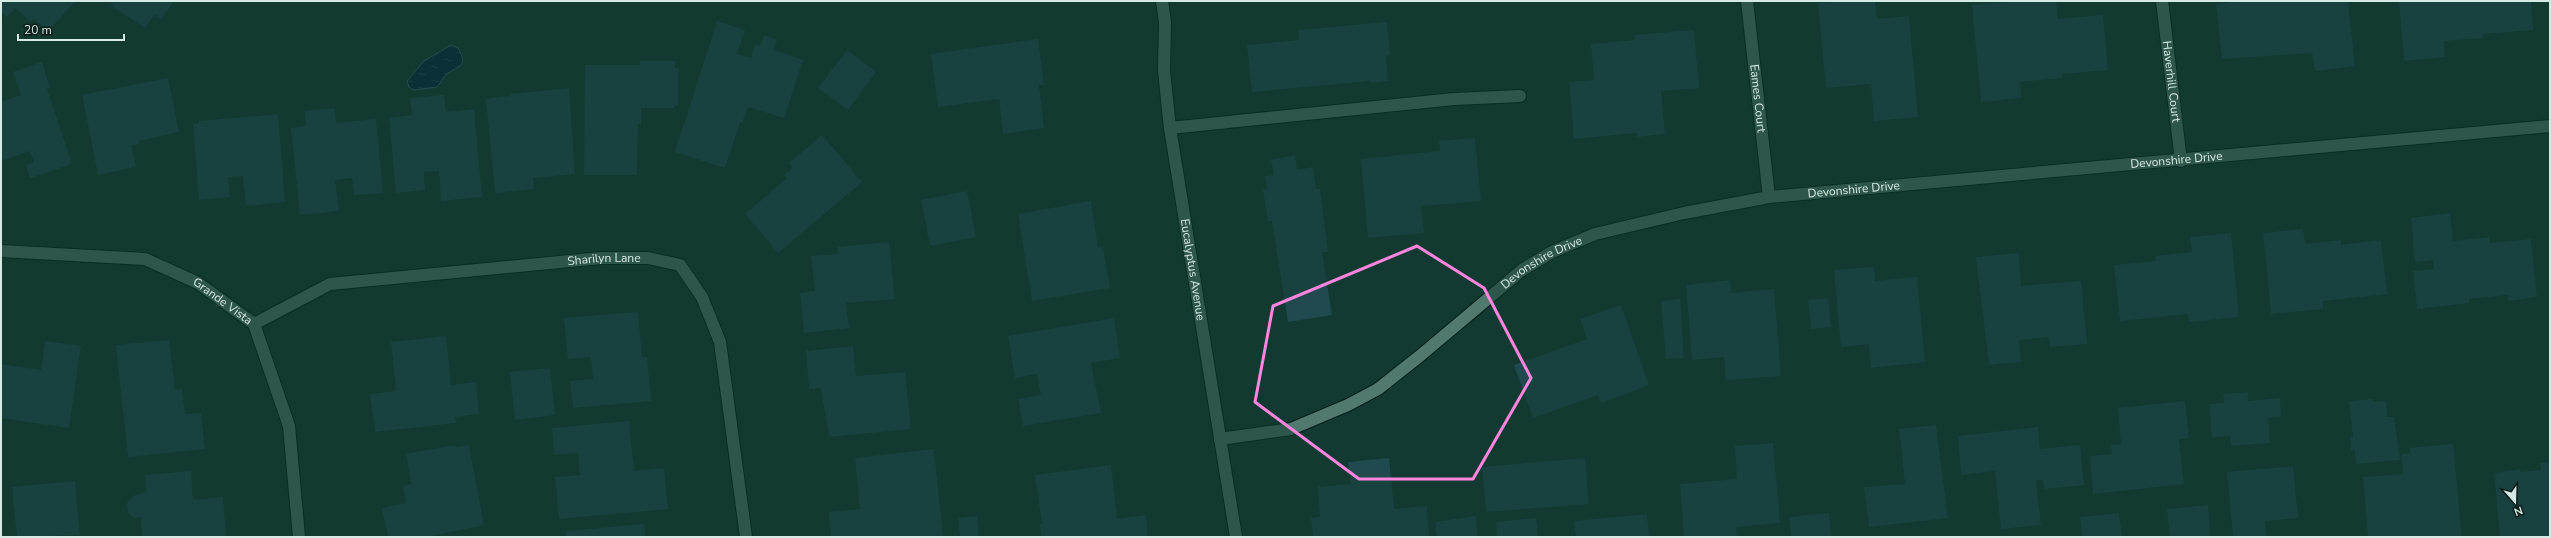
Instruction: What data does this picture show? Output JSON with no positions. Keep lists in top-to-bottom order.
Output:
{
  "streets": {
    "street": [
      "Haverhill Court",
      "Eames Court",
      "Devonshire Drive",
      "Sharilyn Lane",
      "Eucalyptus Avenue",
      "Grande Vista"
    ]
  },
  "crossings": [
    ["Haverhill Court", "Devonshire Drive"],
    ["Eames Court", "Devonshire Drive"],
    ["Devonshire Drive", "Eucalyptus Avenue"],
    ["Sharilyn Lane", "Grande Vista"]
  ],
  "scale_bar": "20 m",
  "north": "bottom"
}
